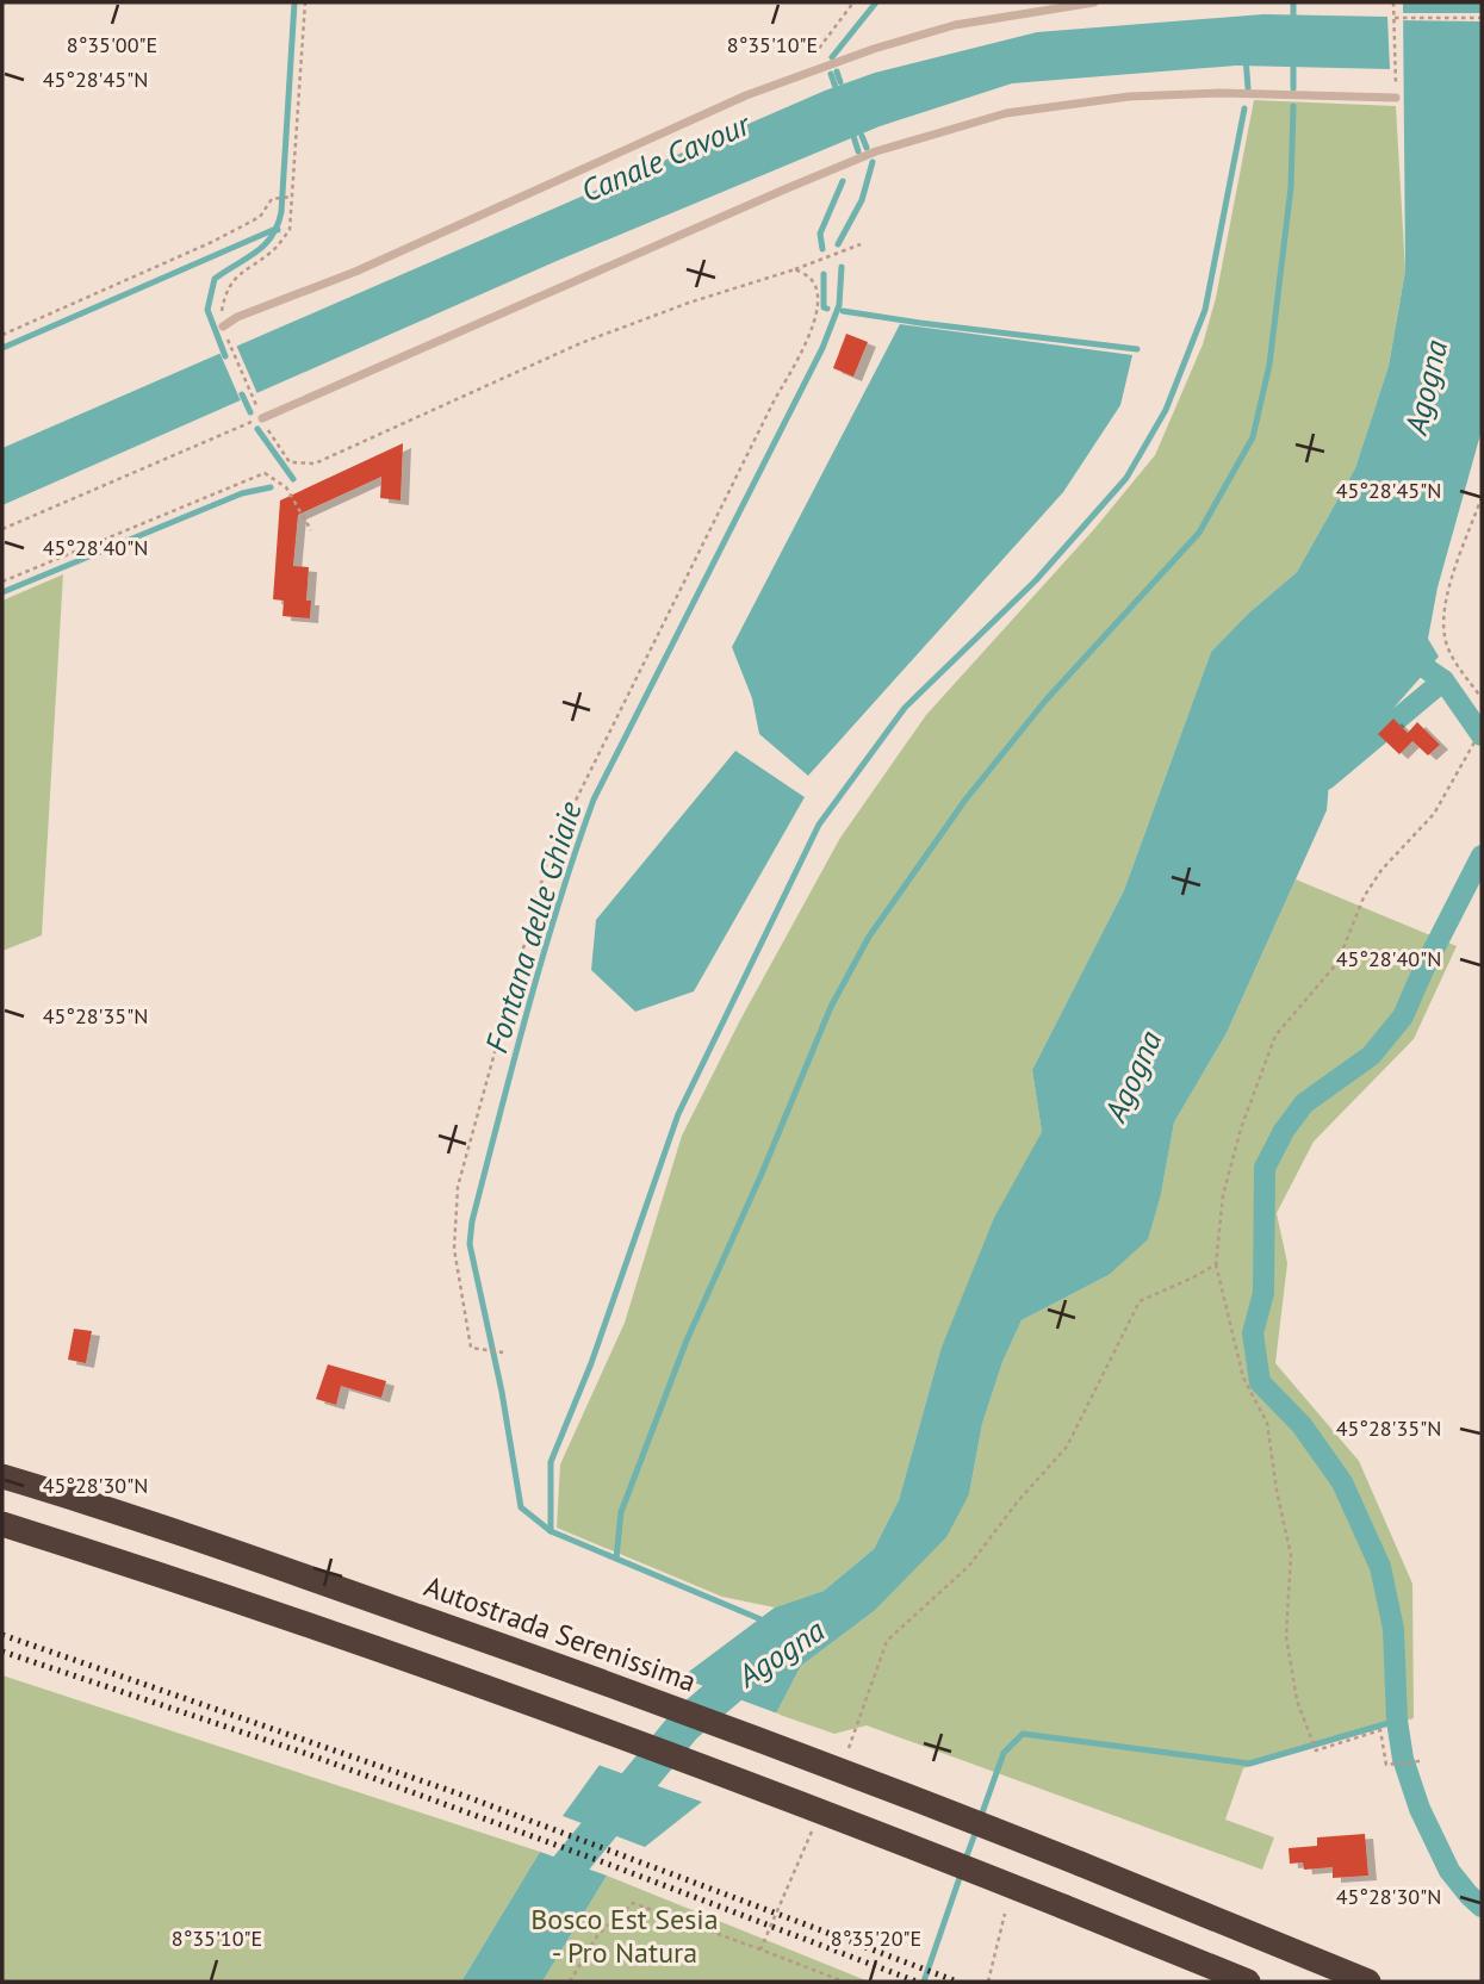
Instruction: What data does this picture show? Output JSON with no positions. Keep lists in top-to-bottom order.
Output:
{
  "streets": {
    "highway": ["Autostrada Serenissima"]
  },
  "water": ["Canale Cavour", "Agogna", "Fontana delle Ghiaie"],
  "parks": ["Bosco Est Sesia - Pro Natura"],
  "coordinates": [
    "8°35'00\"E",
    "8°35'10\"E",
    "45°28'45\"N",
    "45°28'40\"N",
    "45°28'35\"N",
    "45°28'30\"N",
    "8°35'20\"E"
  ]
}
